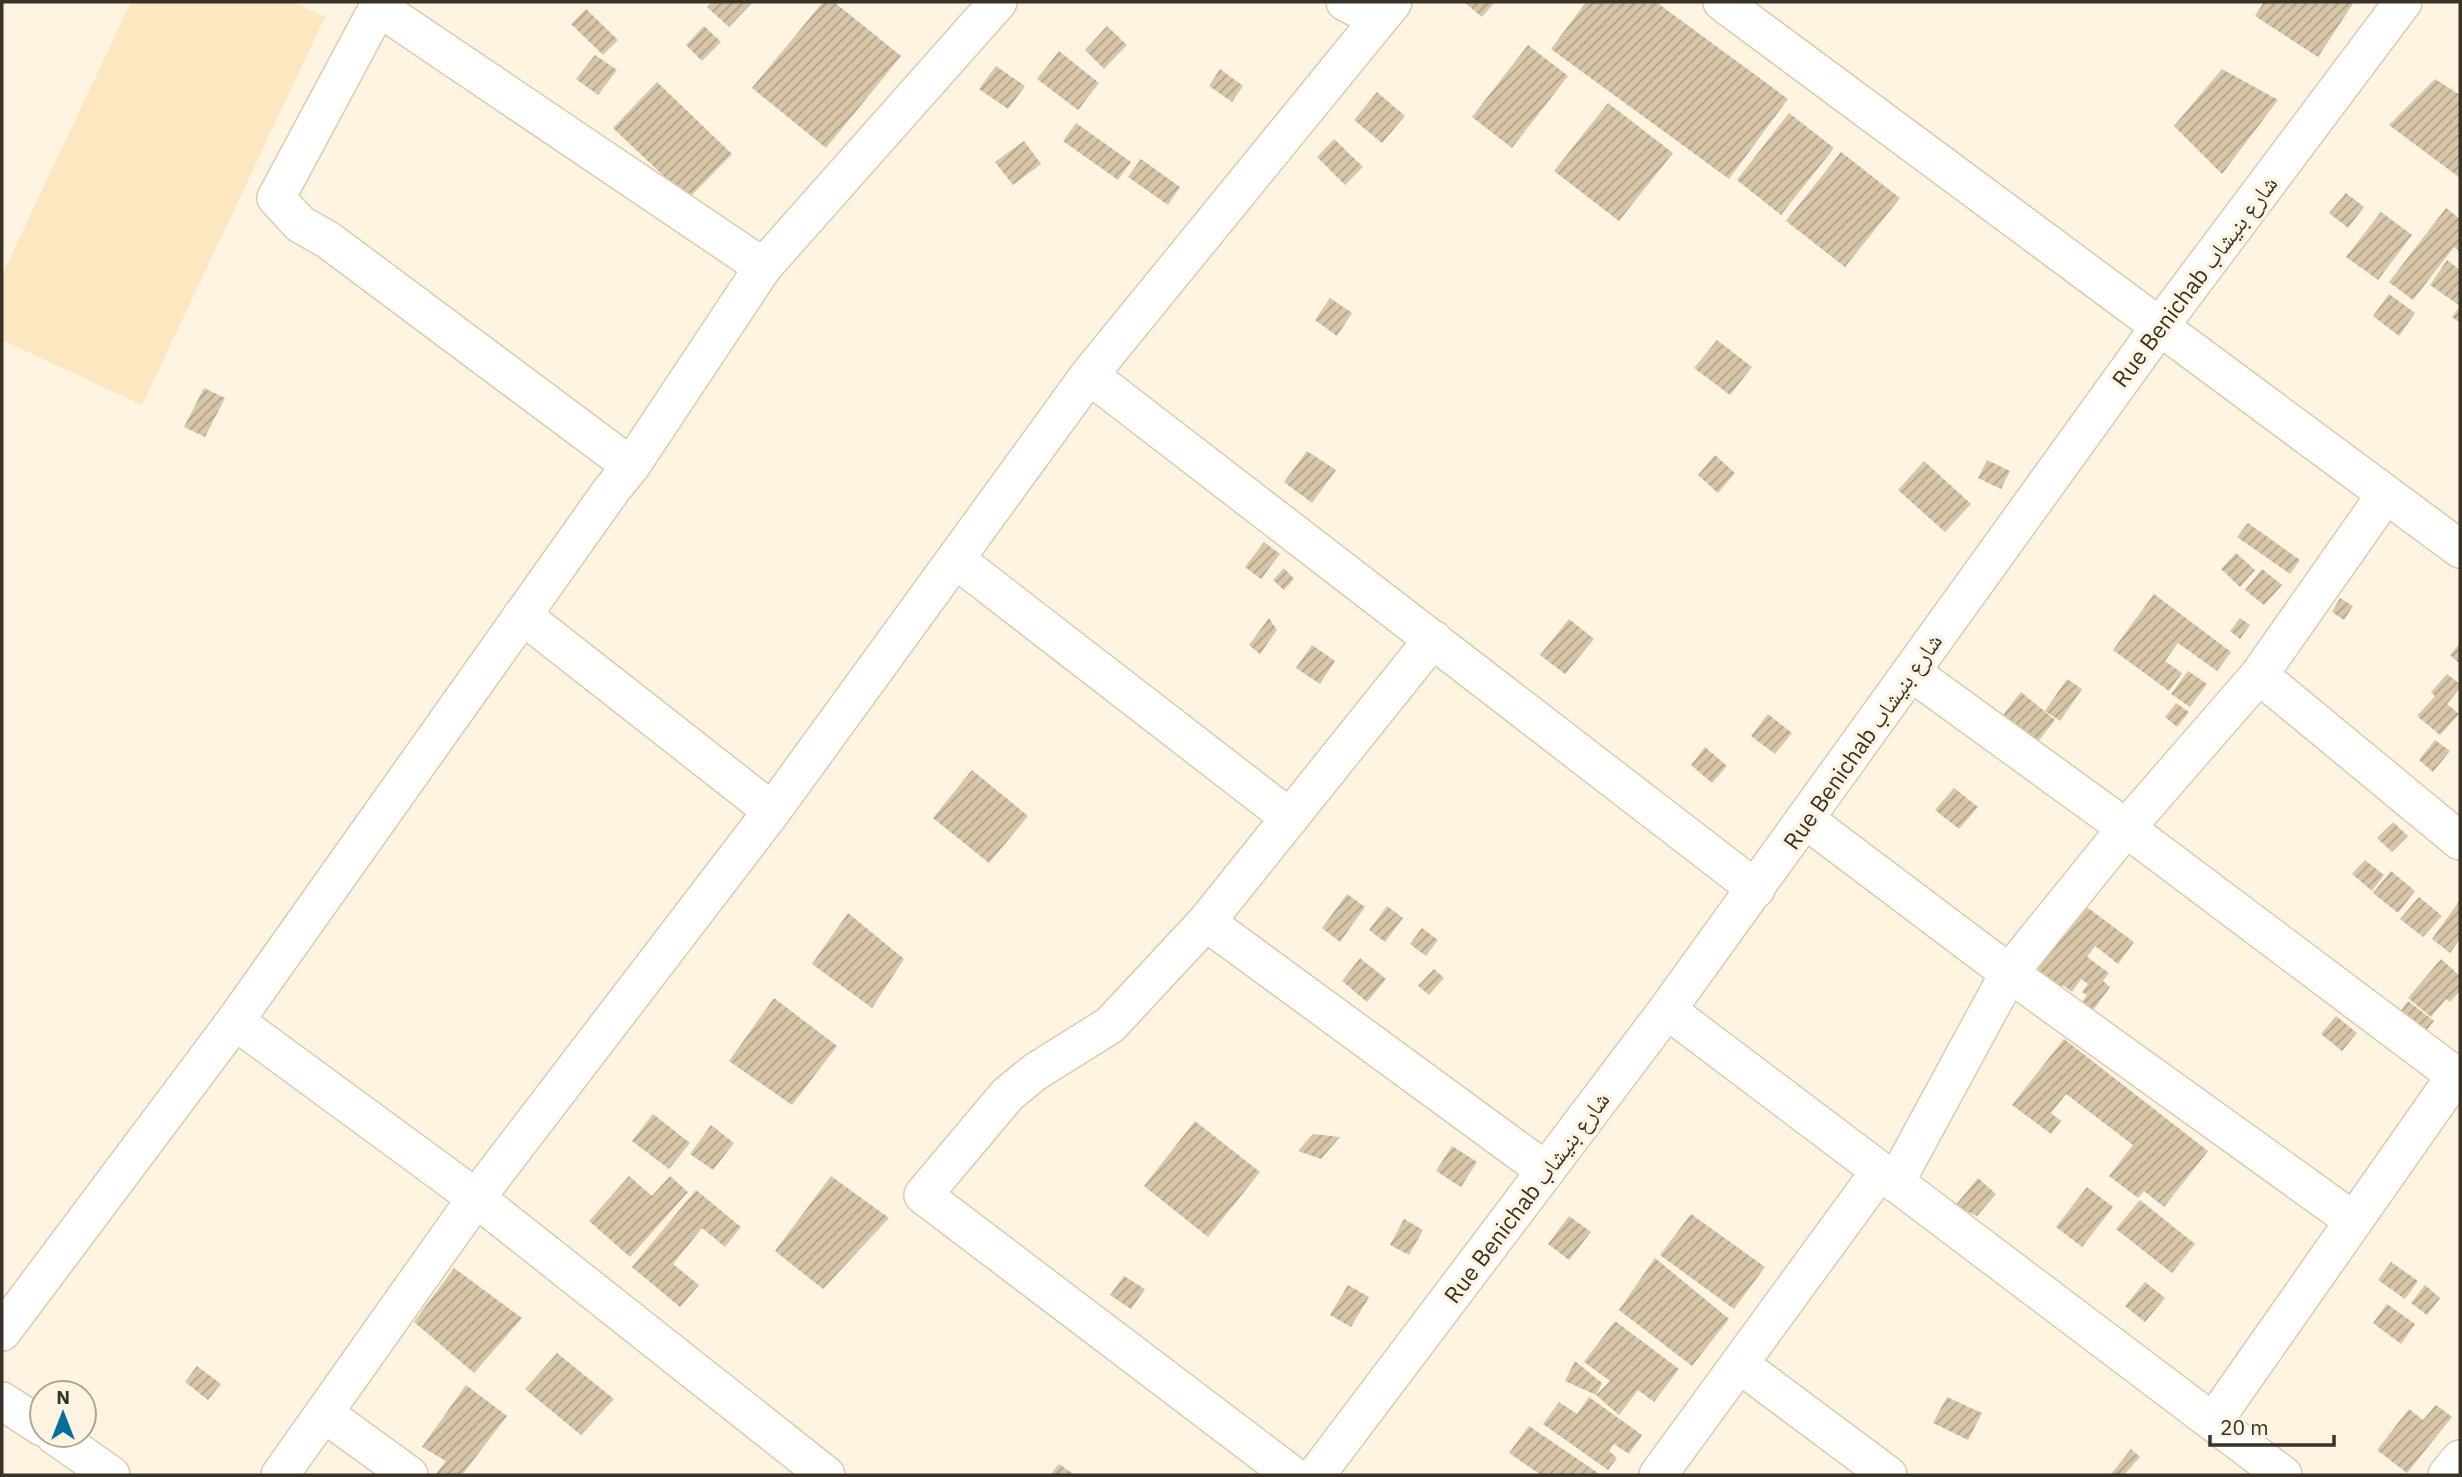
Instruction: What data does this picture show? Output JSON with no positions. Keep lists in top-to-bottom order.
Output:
{
  "streets": {
    "street": ["Rue Benichab شارع بنيشاب"]
  },
  "scale_bar": "20 m",
  "north": "top"
}
